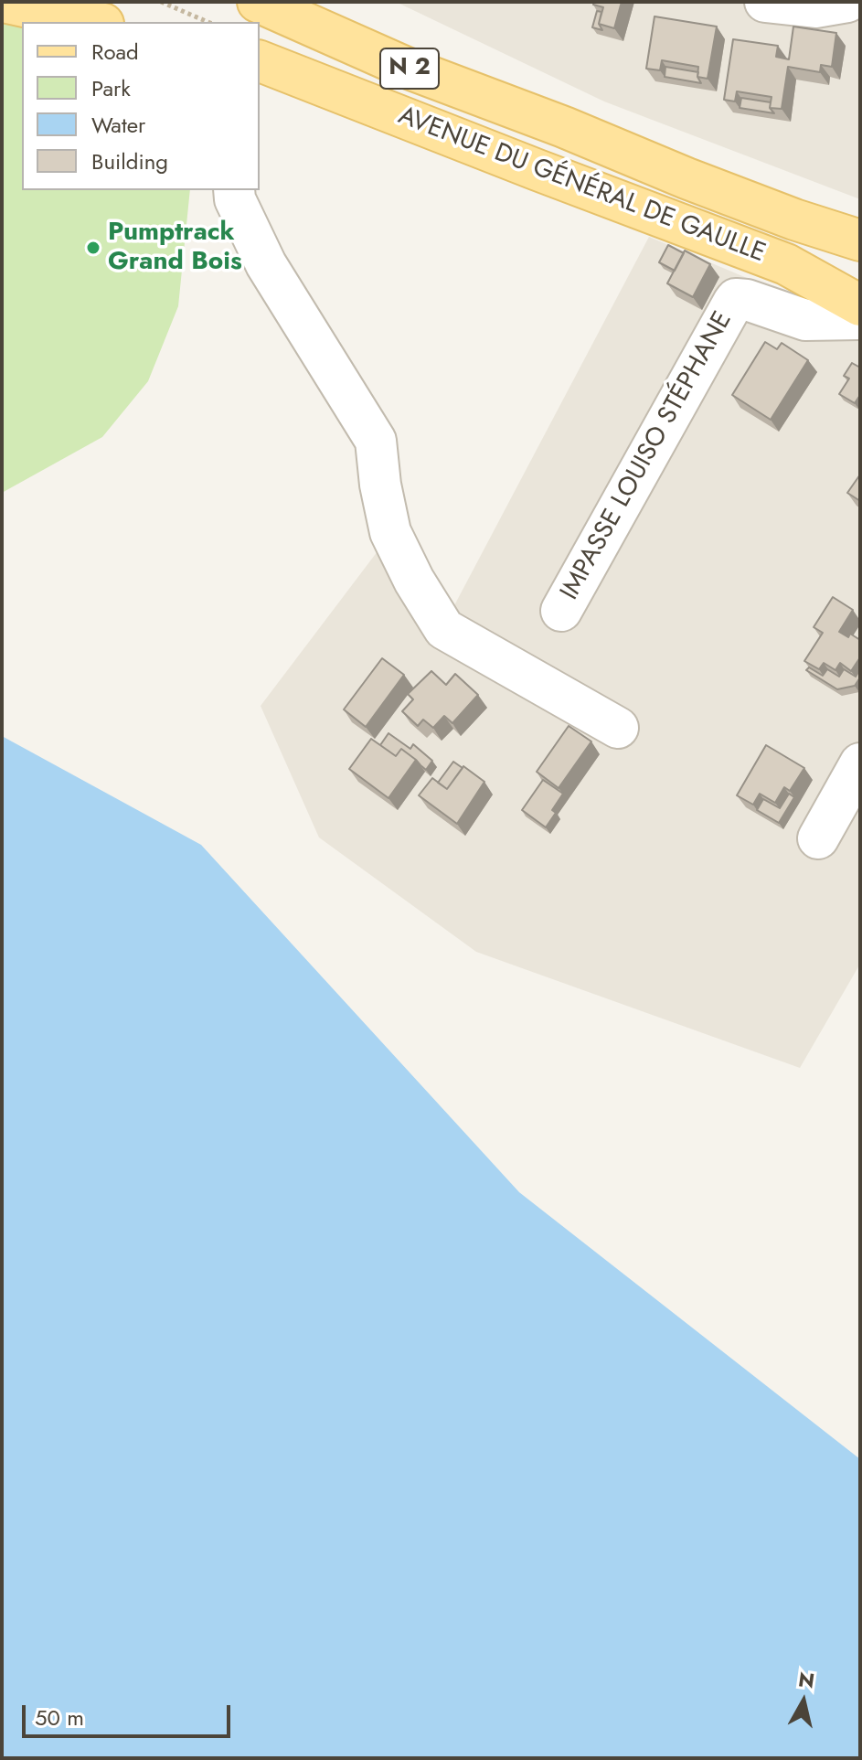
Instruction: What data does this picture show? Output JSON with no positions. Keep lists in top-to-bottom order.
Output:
{
  "streets": {
    "main road": ["N 2", "AVENUE DU GÉNÉRAL DE GAULLE"],
    "street": ["IMPASSE LOUISO STÉPHANE"]
  },
  "places": ["Pumptrack Grand Bois"],
  "legend": [
    "Road",
    "Park",
    "Water",
    "Building"
  ],
  "scale_bar": "50 m",
  "north": "top"
}
